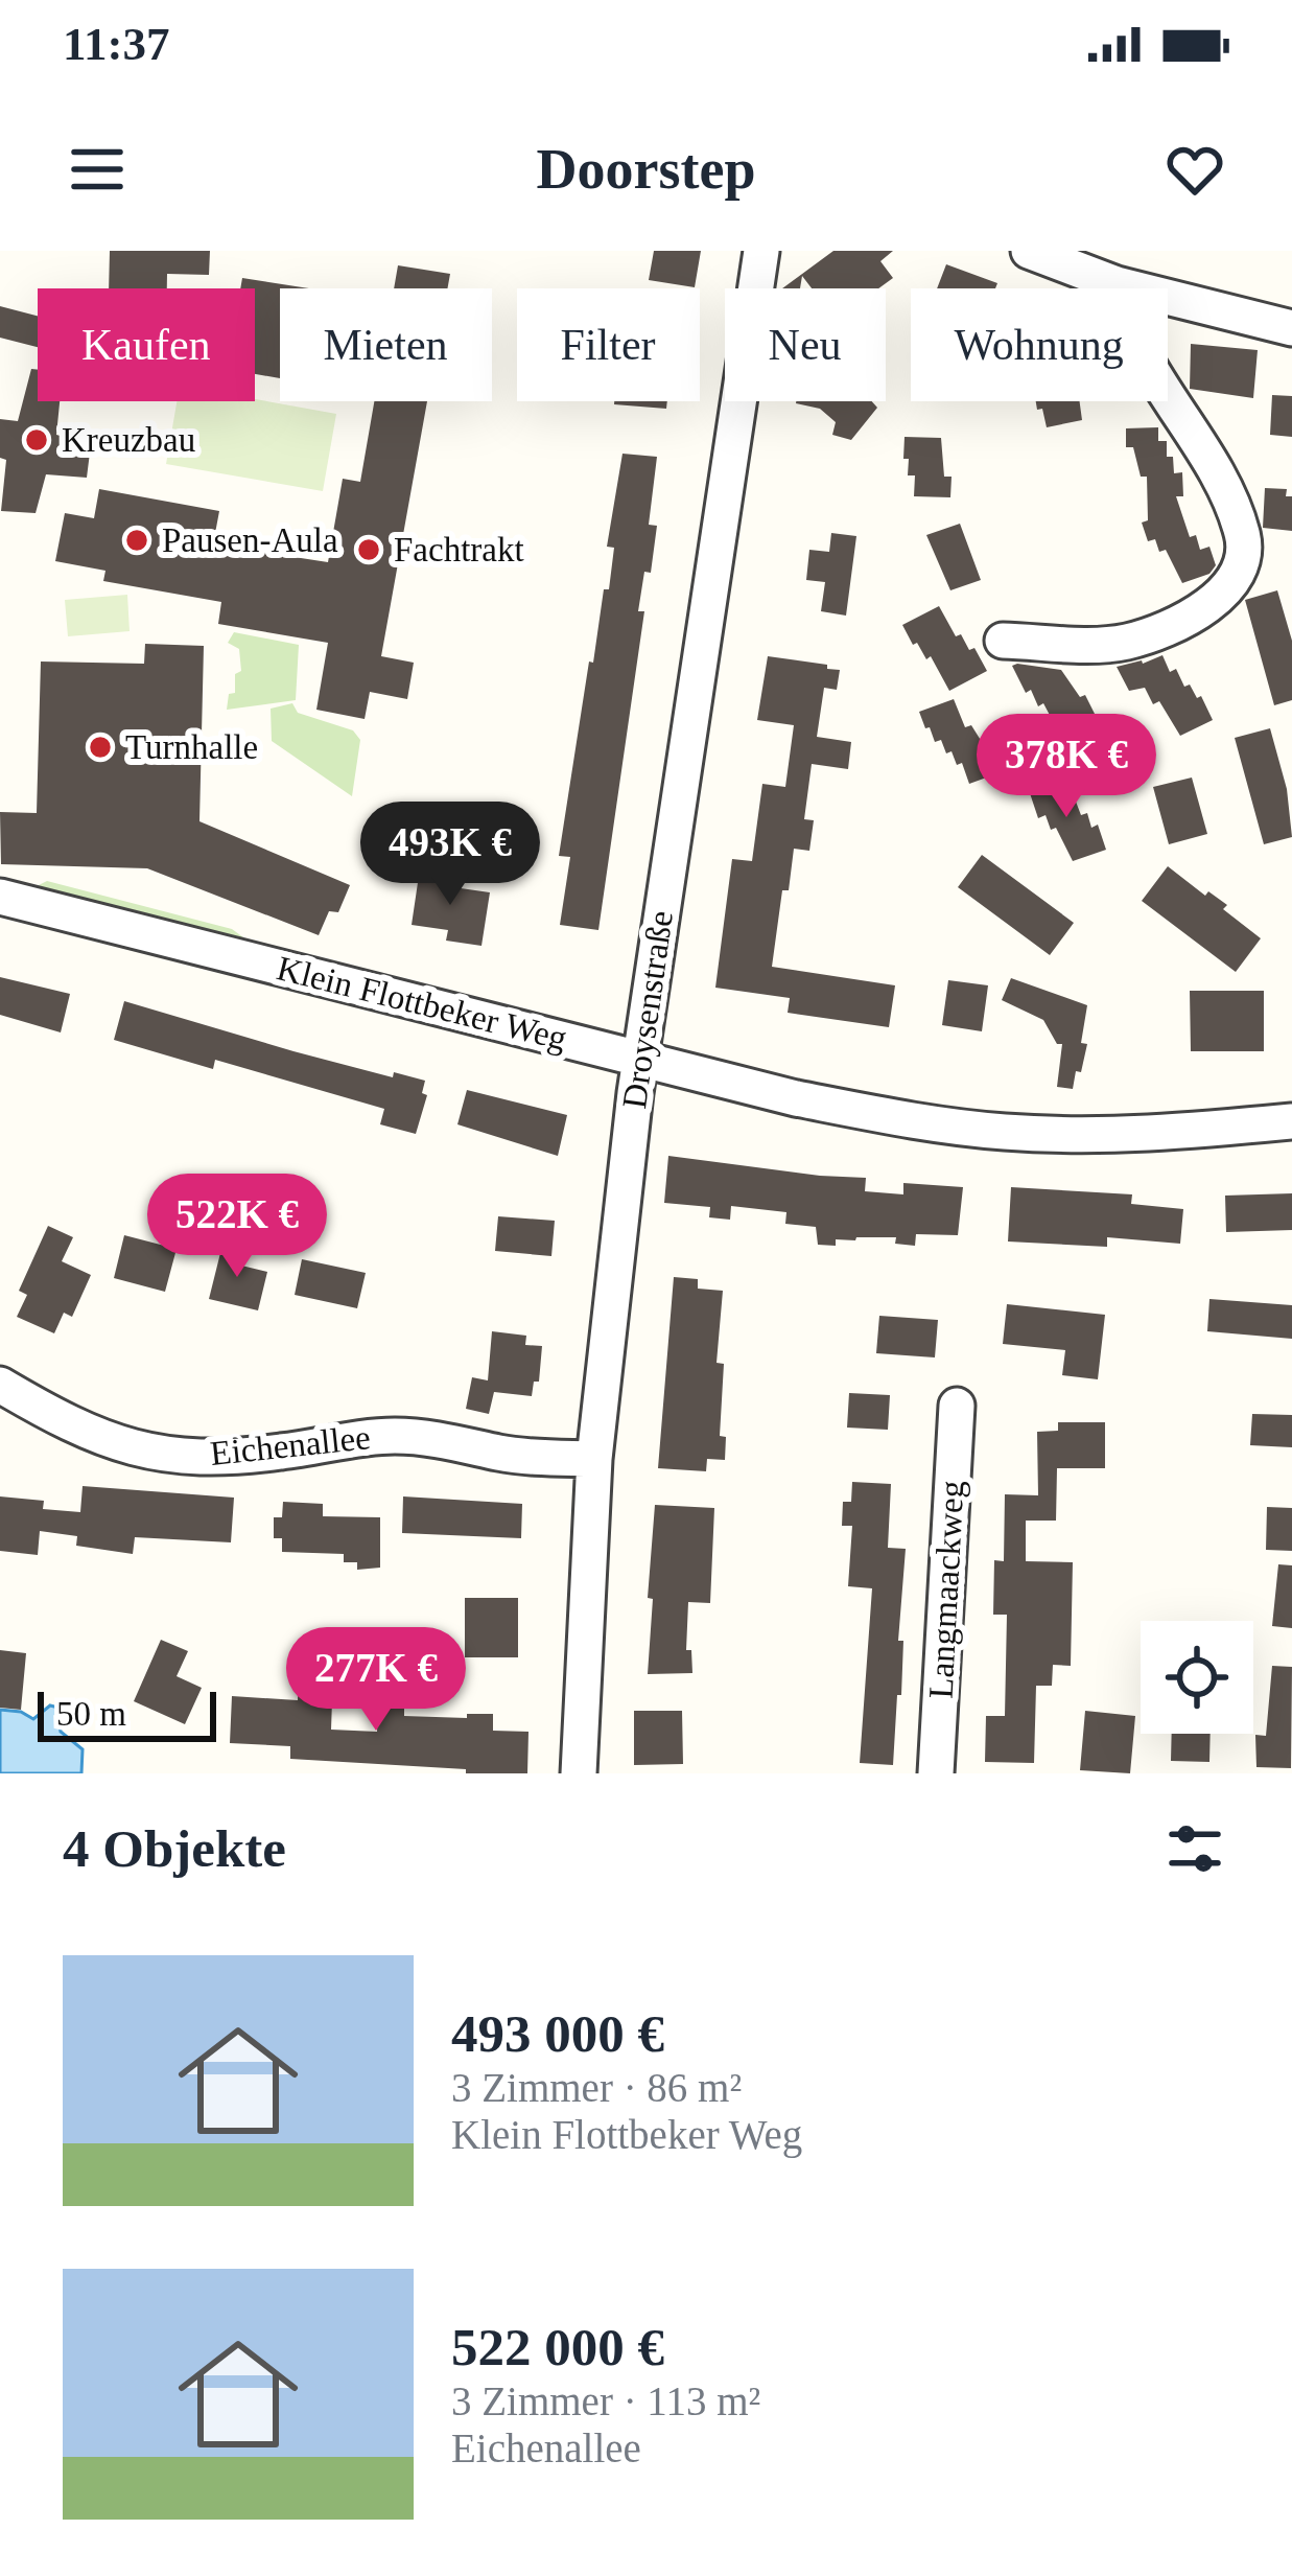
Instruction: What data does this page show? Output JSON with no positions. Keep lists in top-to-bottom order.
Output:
{
  "streets": {
    "street": [
      "Klein Flottbeker Weg",
      "Droysenstraße",
      "Eichenallee",
      "Langmaackweg"
    ]
  },
  "crossings": [
    ["Klein Flottbeker Weg", "Droysenstraße"],
    ["Droysenstraße", "Eichenallee"]
  ],
  "places": [
    "Kreuzbau",
    "Pausen-Aula",
    "Fachtrakt",
    "Turnhalle"
  ],
  "scale_bar": "50 m",
  "page": {
    "status": "11:37",
    "header": "Doorstep",
    "chip": [
      "Kaufen",
      "Mieten",
      "Filter",
      "Neu",
      "Wohnung"
    ],
    "price": [
      "378K €",
      "493K €",
      "522K €",
      "277K €"
    ],
    "scale": "50 m",
    "heading": "4 Objekte",
    "list": [
      {
        "name": "493 000 €",
        "note": "3 Zimmer · 86 m² · Klein Flottbeker Weg"
      },
      {
        "name": "522 000 €",
        "note": "3 Zimmer · 113 m² · Eichenallee"
      }
    ]
  }
}
